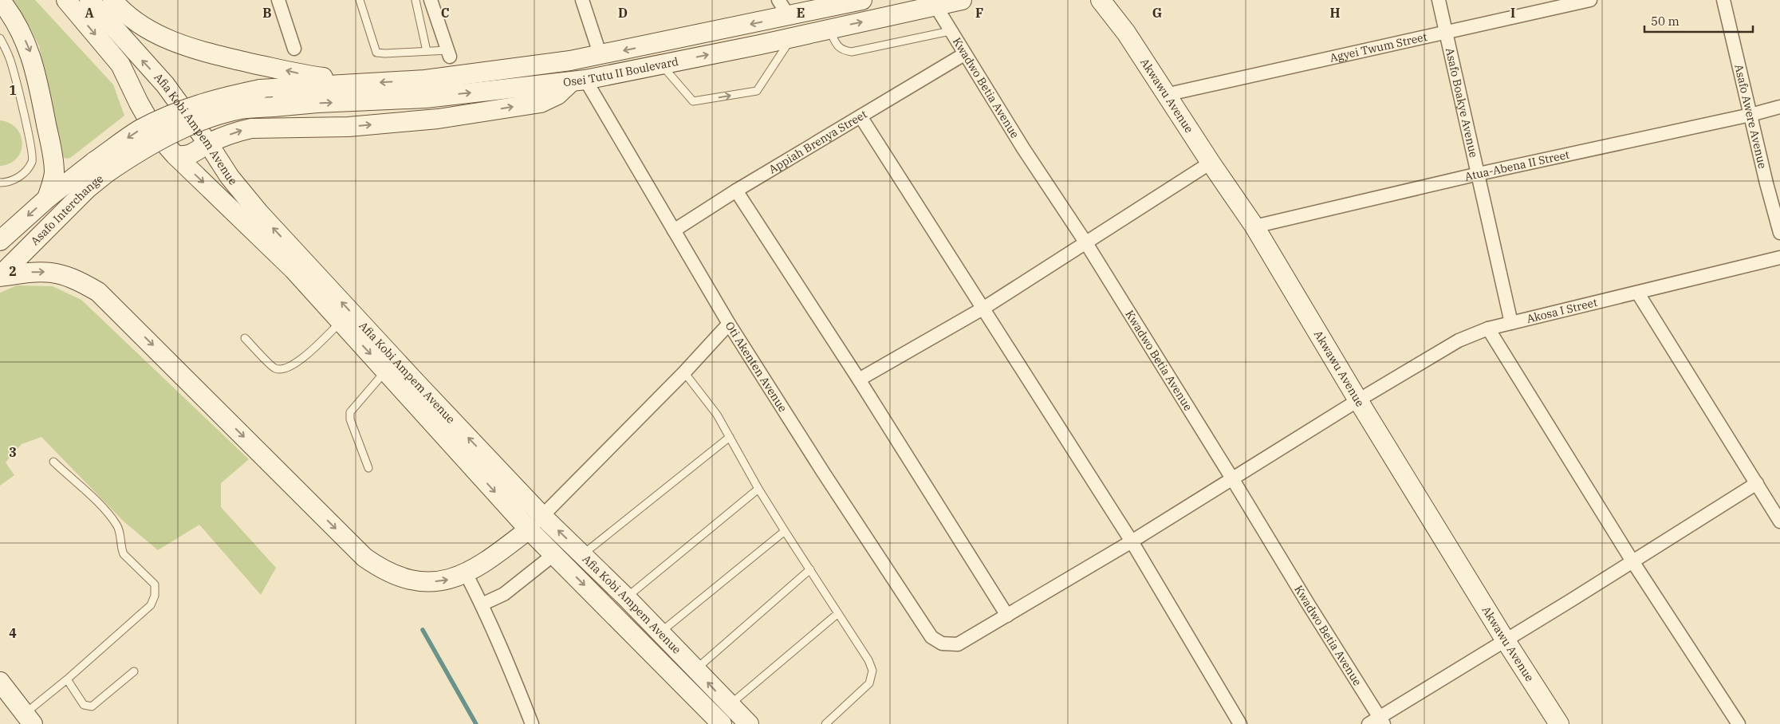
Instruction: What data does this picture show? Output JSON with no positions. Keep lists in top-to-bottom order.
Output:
{
  "streets": {
    "main road": [
      "Osei Tutu II Boulevard",
      "Akwawu Avenue",
      "Afia Kobi Ampem Avenue",
      "Asafo Interchange"
    ],
    "street": [
      "Agyei Twum Street",
      "Kwadwo Betia Avenue",
      "Asafo Boakye Avenue",
      "Asafo Awere Avenue",
      "Appiah Brenya Street",
      "Atua-Abena II Street",
      "Akosa I Street",
      "Oti Akenten Avenue"
    ]
  },
  "crossings": [
    ["Agyei Twum Street", "Akwawu Avenue"],
    ["Agyei Twum Street", "Asafo Boakye Avenue"],
    ["Osei Tutu II Boulevard", "Kwadwo Betia Avenue"],
    ["Osei Tutu II Boulevard", "Asafo Interchange"],
    ["Osei Tutu II Boulevard", "Oti Akenten Avenue"],
    ["Kwadwo Betia Avenue", "Appiah Brenya Street"],
    ["Kwadwo Betia Avenue", "Akosa I Street"],
    ["Akwawu Avenue", "Atua-Abena II Street"],
    ["Akwawu Avenue", "Akosa I Street"],
    ["Asafo Boakye Avenue", "Atua-Abena II Street"],
    ["Asafo Boakye Avenue", "Akosa I Street"],
    ["Asafo Awere Avenue", "Atua-Abena II Street"],
    ["Appiah Brenya Street", "Oti Akenten Avenue"],
    ["Akosa I Street", "Oti Akenten Avenue"]
  ],
  "scale_bar": "50 m",
  "grid": {
    "columns": [
      "A",
      "B",
      "C",
      "D",
      "E",
      "F",
      "G",
      "H",
      "I"
    ],
    "rows": [
      "1",
      "2",
      "3",
      "4"
    ]
  }
}
